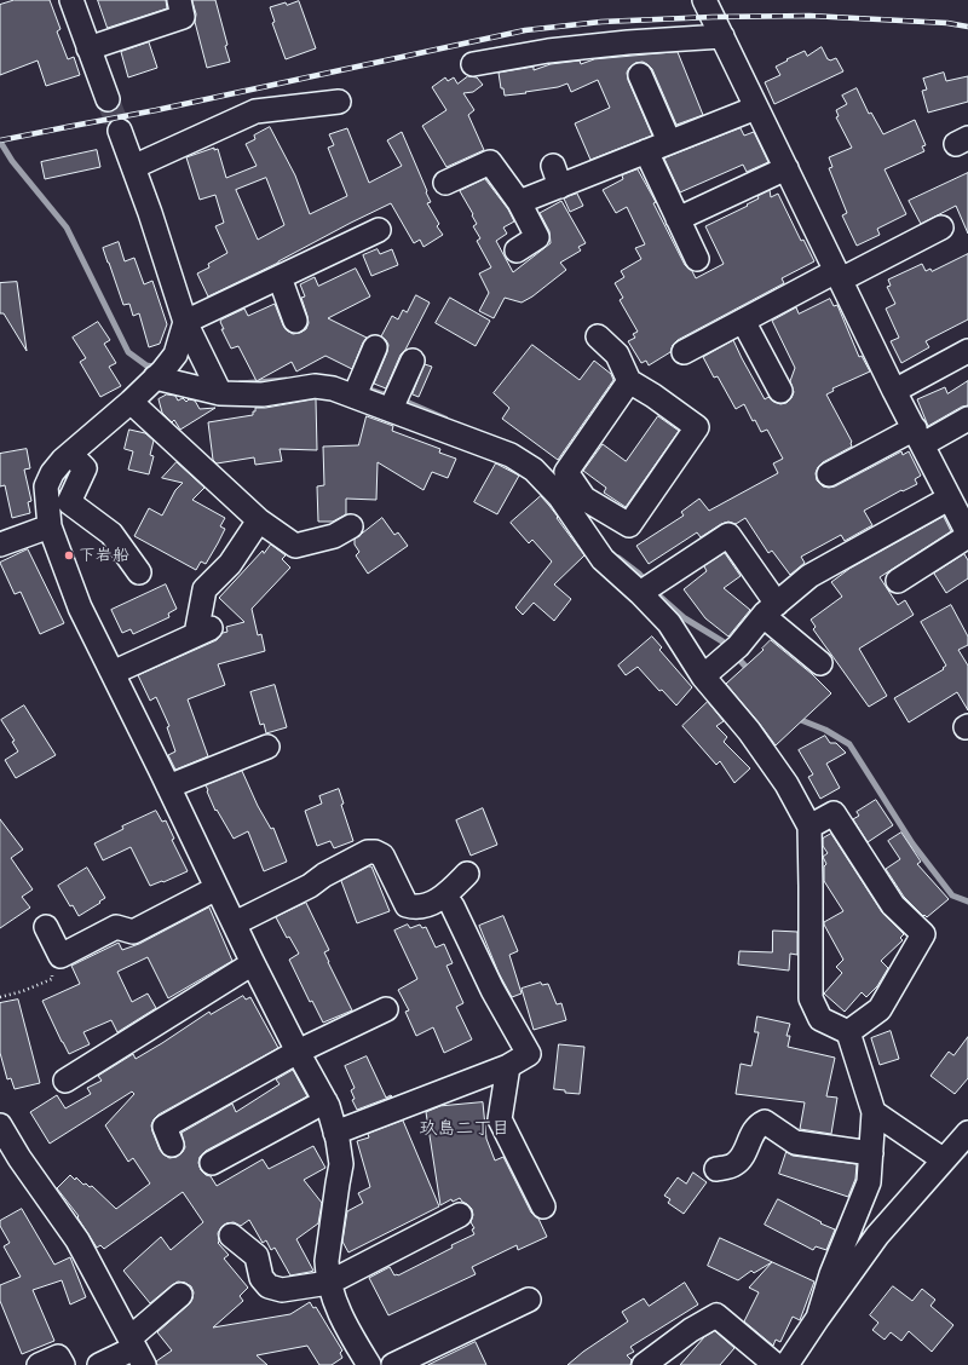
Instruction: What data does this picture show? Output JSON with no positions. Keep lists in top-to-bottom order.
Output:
{
  "districts": ["玖島二丁目"],
  "places": ["下岩船"]
}
